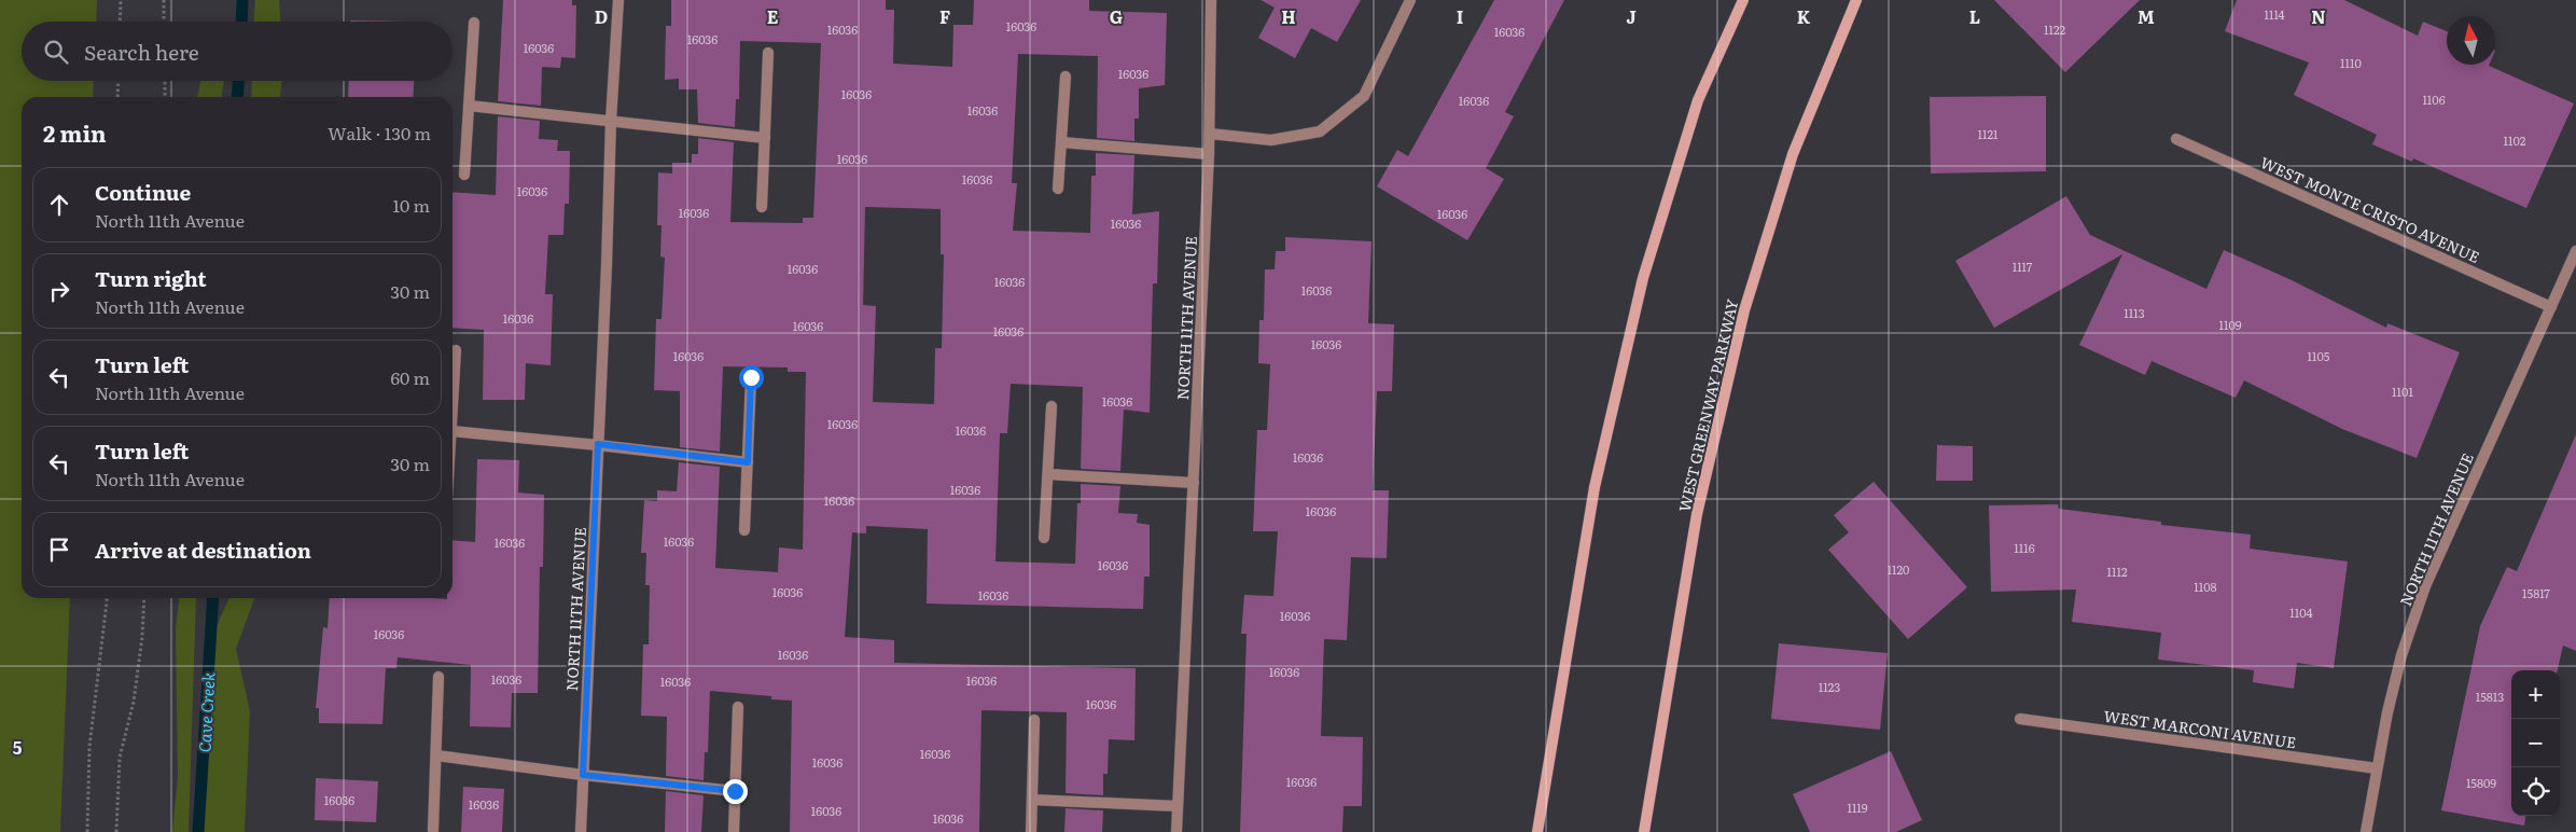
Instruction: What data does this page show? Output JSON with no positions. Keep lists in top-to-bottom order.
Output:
{
  "streets": {
    "main road": ["WEST GREENWAY PARKWAY"],
    "street": ["WEST MONTE CRISTO AVENUE", "NORTH 11TH AVENUE", "WEST MARCONI AVENUE"]
  },
  "crossings": [
    ["WEST MONTE CRISTO AVENUE", "NORTH 11TH AVENUE"],
    ["NORTH 11TH AVENUE", "WEST MARCONI AVENUE"]
  ],
  "water": ["Cave Creek"],
  "house_numbers": [
    "1114",
    "16036",
    "16036",
    "1122",
    "16036",
    "16036",
    "16036",
    "1110",
    "16036",
    "16036",
    "1106",
    "16036",
    "16036",
    "1121",
    "1102",
    "16036",
    "16036",
    "16036",
    "16036",
    "16036",
    "16036",
    "1117",
    "16036",
    "16036",
    "16036",
    "1113",
    "16036",
    "1109",
    "16036",
    "16036",
    "16036",
    "16036",
    "1105",
    "1101",
    "16036",
    "16036",
    "16036",
    "16036",
    "16036",
    "16036",
    "16036",
    "16036",
    "16036",
    "1116",
    "16036",
    "1120",
    "1112",
    "1108",
    "16036",
    "15817",
    "16036",
    "1104",
    "16036",
    "16036",
    "16036",
    "16036",
    "16036",
    "16036",
    "16036",
    "1123",
    "15813",
    "16036",
    "16036",
    "16036",
    "16036",
    "15809",
    "16036",
    "16036",
    "1119",
    "16036",
    "16036"
  ],
  "north": "top",
  "page": {
    "search": "Search here",
    "heading": ["2 min", "Walk · 130 m"],
    "list": [
      ["Continue", "North 11th Avenue", "10 m"],
      ["Turn right", "North 11th Avenue", "30 m"],
      ["Turn left", "North 11th Avenue", "60 m"],
      ["Turn left", "North 11th Avenue", "30 m"],
      "Arrive at destination"
    ],
    "map_buttons": ["+", "−"]
  },
  "grid": {
    "columns": [
      "D",
      "E",
      "F",
      "G",
      "H",
      "I",
      "J",
      "K",
      "L",
      "M",
      "N"
    ],
    "rows": ["5"]
  }
}
